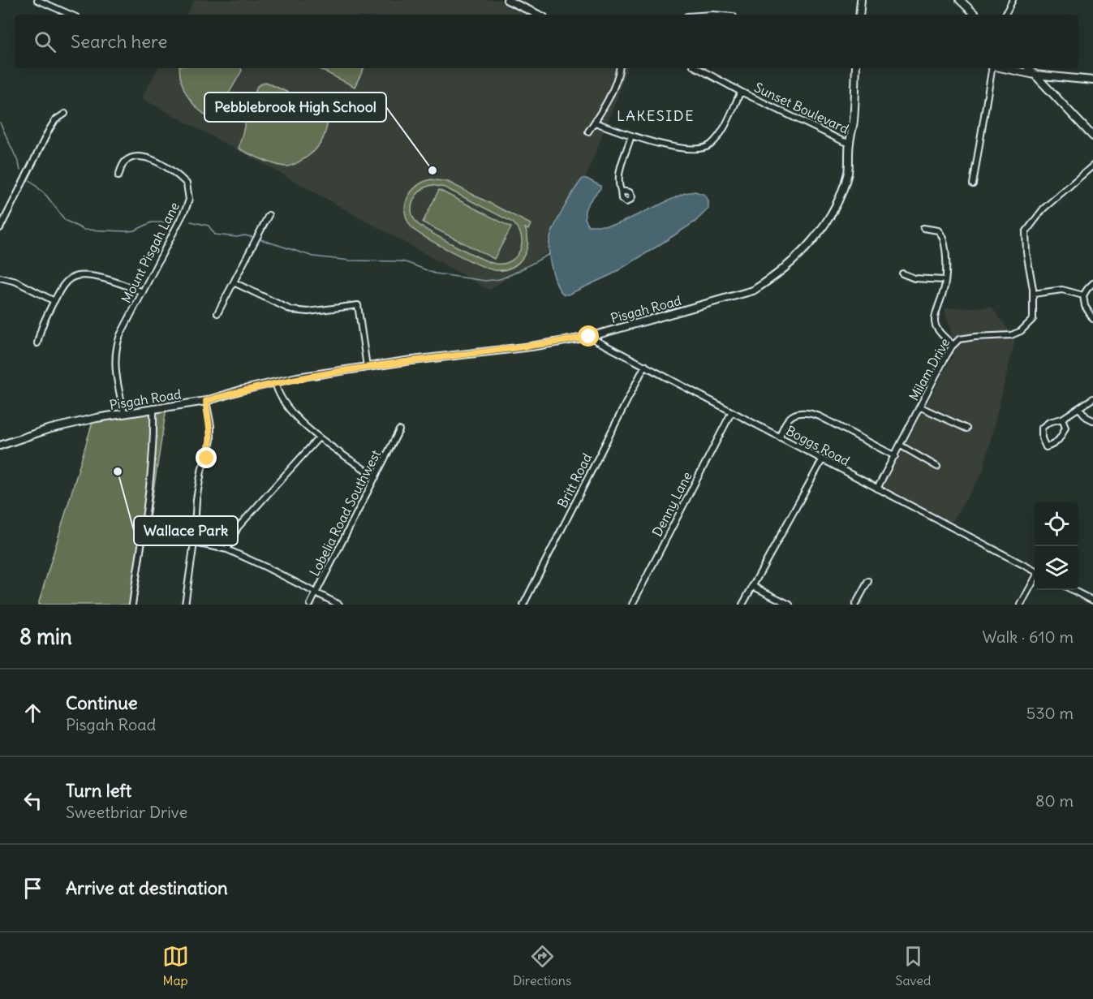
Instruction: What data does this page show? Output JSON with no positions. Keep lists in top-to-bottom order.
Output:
{
  "streets": {
    "street": [
      "Sunset Boulevard",
      "Mount Pisgah Lane",
      "Pisgah Road",
      "Milam Drive",
      "Boggs Road",
      "Britt Road",
      "Denny Lane",
      "Lobelia Road Southwest"
    ]
  },
  "crossings": [
    ["Sunset Boulevard", "Pisgah Road"],
    ["Mount Pisgah Lane", "Pisgah Road"],
    ["Pisgah Road", "Boggs Road"],
    ["Milam Drive", "Boggs Road"],
    ["Boggs Road", "Britt Road"],
    ["Boggs Road", "Denny Lane"]
  ],
  "districts": ["LAKESIDE"],
  "places": ["Pebblebrook High School", "Wallace Park"],
  "page": {
    "search": "Search here",
    "heading": ["8 min", "Walk · 610 m"],
    "list": [
      ["Continue", "Pisgah Road", "530 m"],
      ["Turn left", "Sweetbriar Drive", "80 m"],
      "Arrive at destination"
    ],
    "nav": ["Map", "Directions", "Saved"]
  }
}
